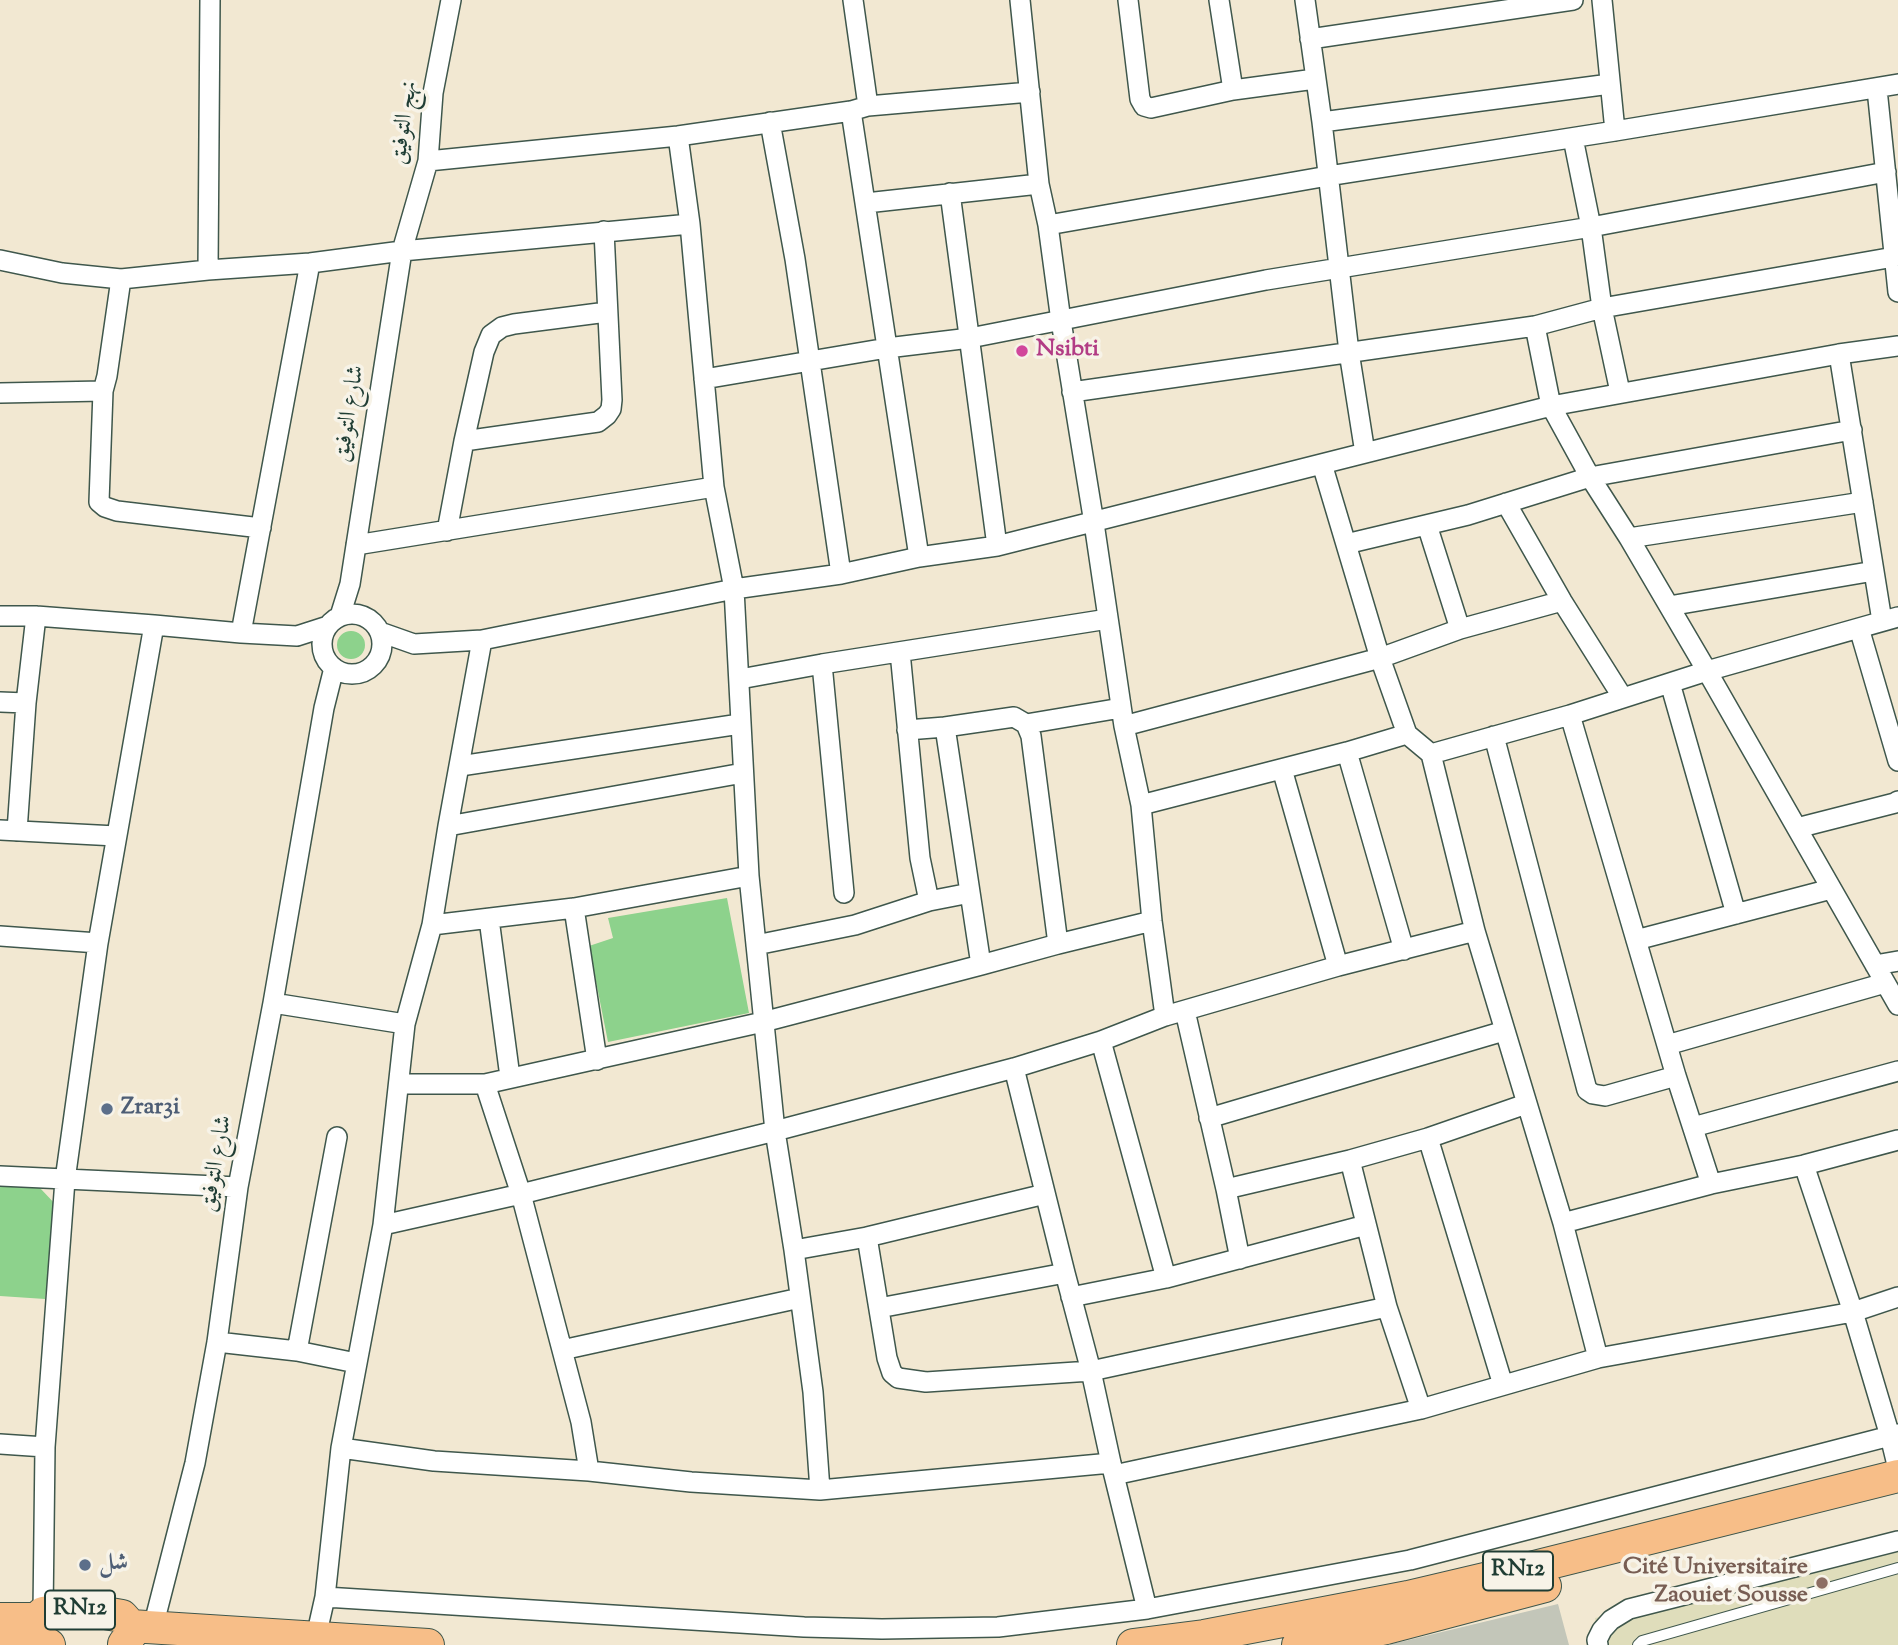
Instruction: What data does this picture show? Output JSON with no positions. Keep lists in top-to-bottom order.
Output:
{
  "streets": {
    "highway": ["RN12"],
    "street": ["نهج التوفيق", "شارع التوفيق"]
  },
  "crossings": [
    ["نهج التوفيق", "شارع التوفيق"],
    ["شارع التوفيق", "RN12"]
  ],
  "places": [
    "Nsibti",
    "Zrar3i",
    "شل",
    "Cité Universitaire Zaouiet Sousse"
  ]
}
